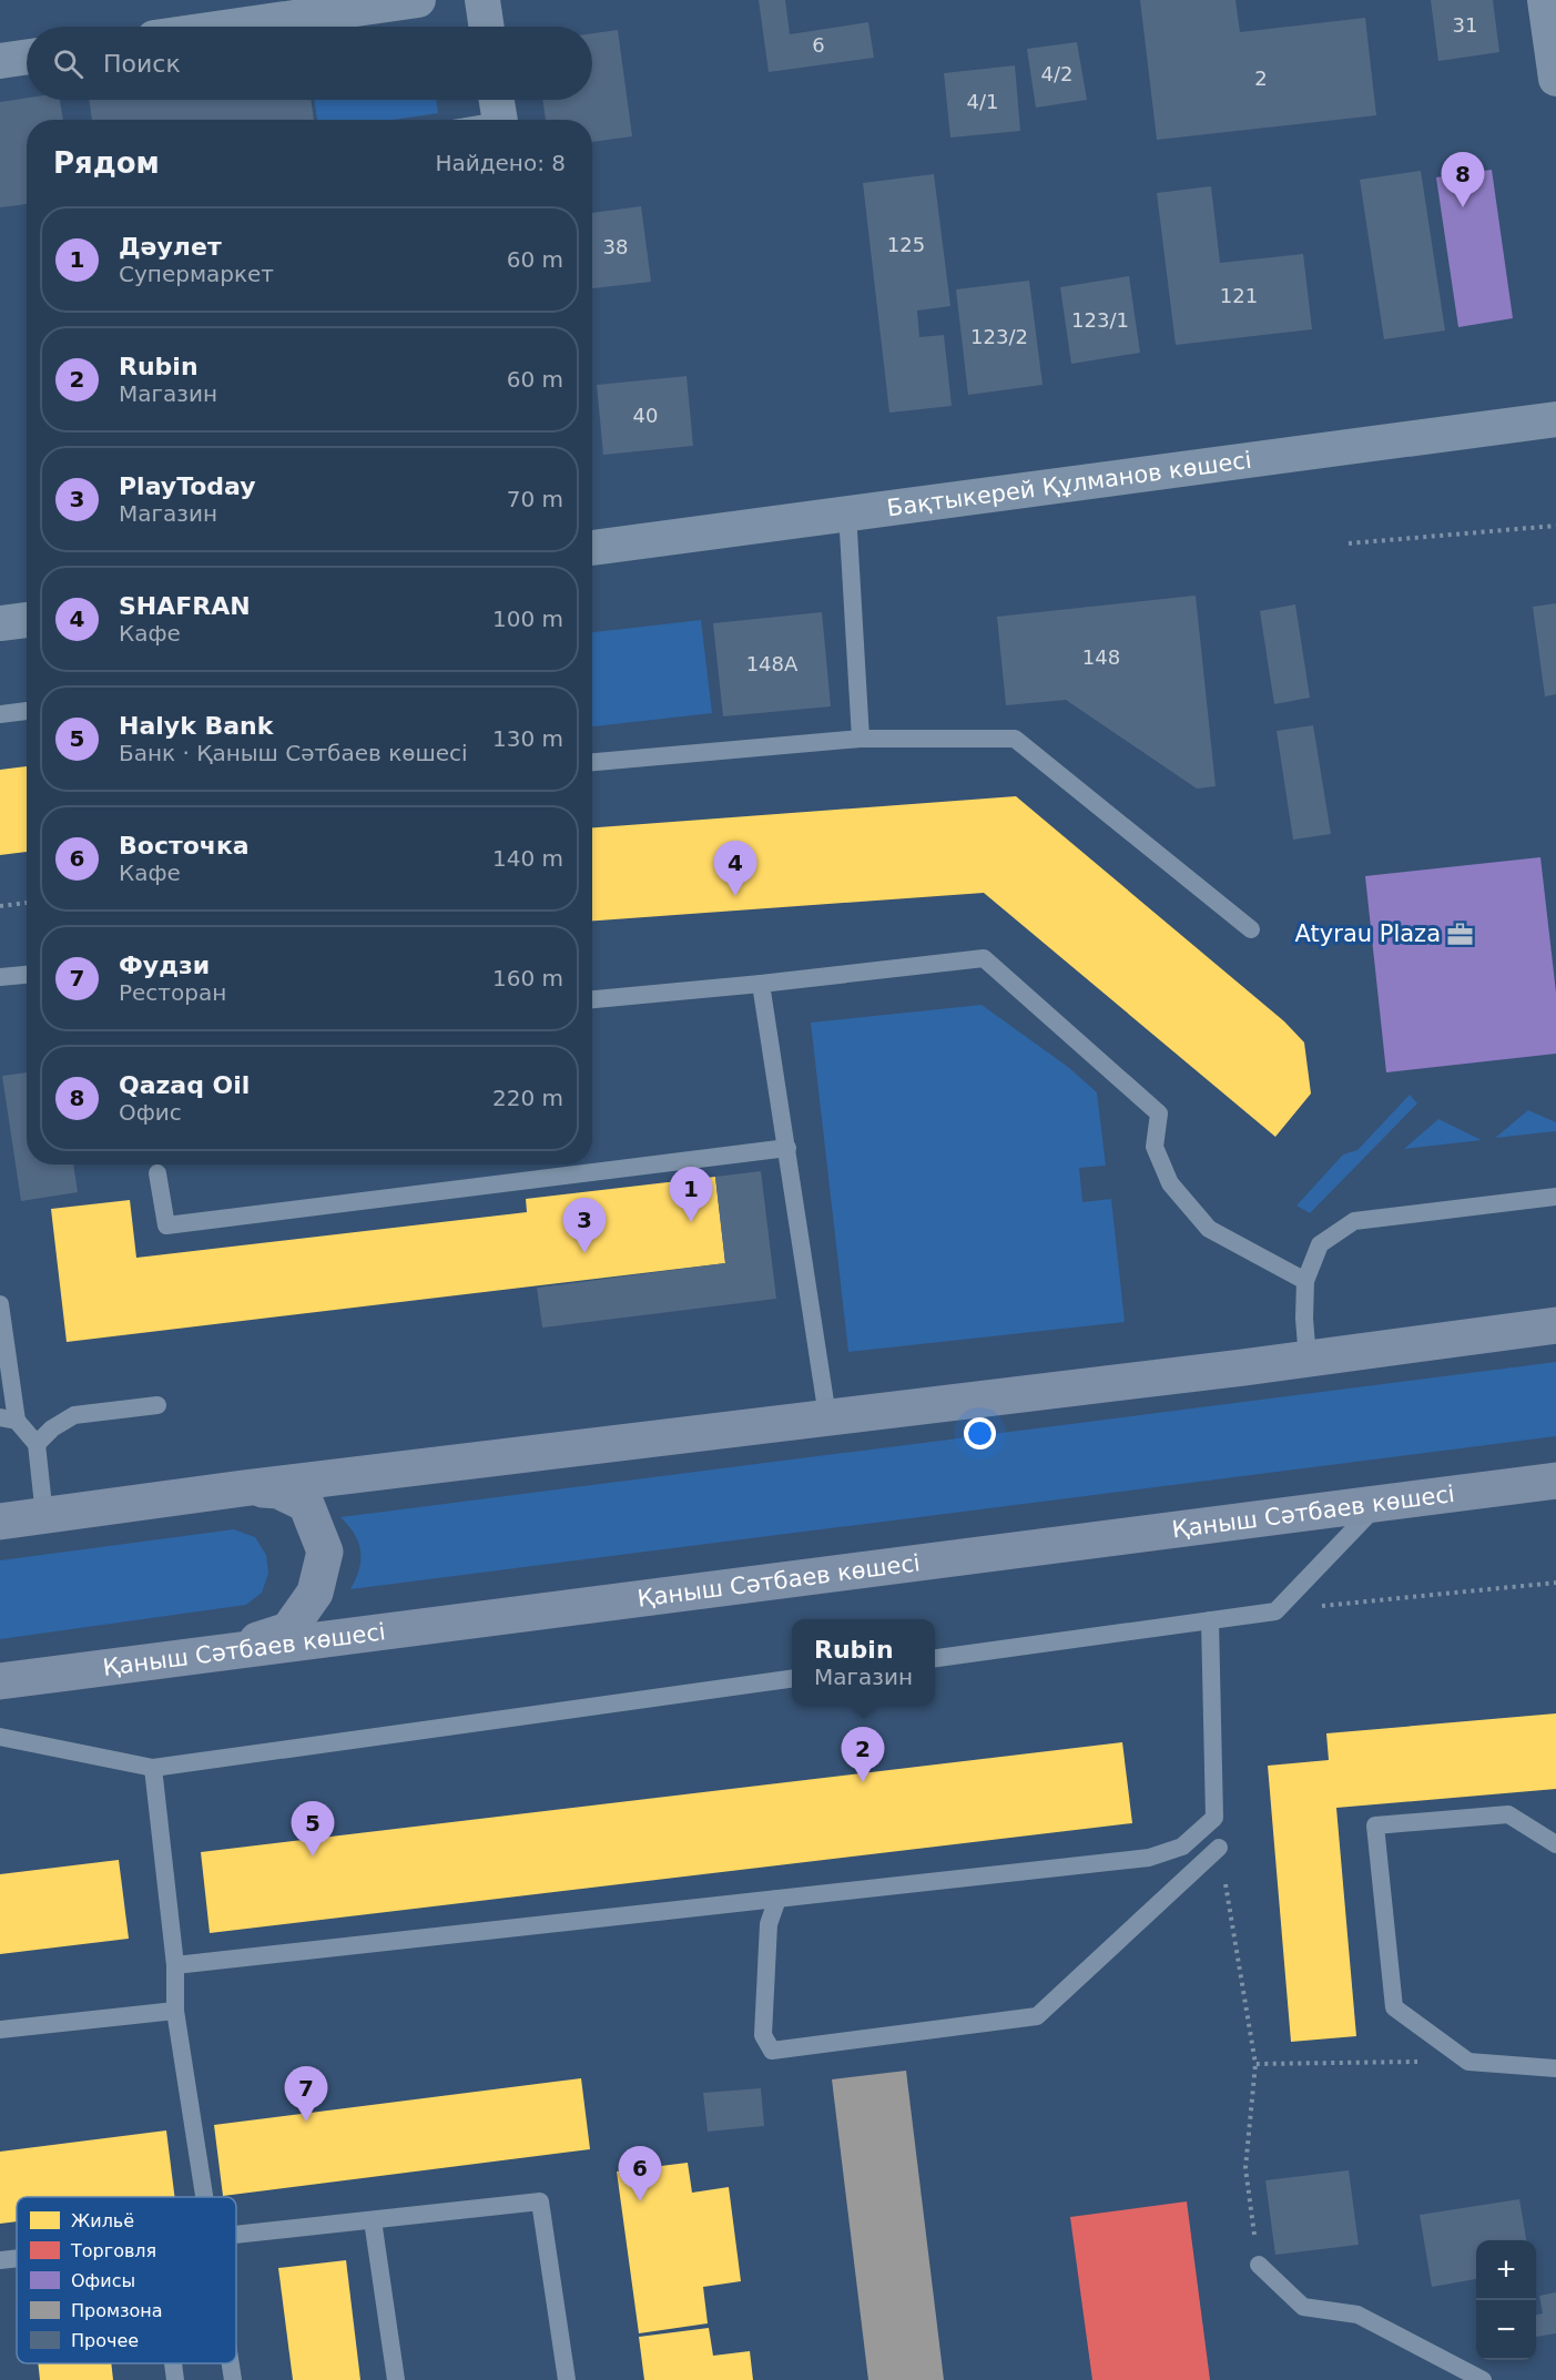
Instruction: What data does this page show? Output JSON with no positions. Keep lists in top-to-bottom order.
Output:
{
  "streets": {
    "main road": ["Қаныш Сәтбаев көшесі"],
    "street": ["Бақтыкерей Құлманов көшесі"]
  },
  "places": {
    "office": ["Atyrau Plaza"]
  },
  "house_numbers": [
    "31",
    "6",
    "4/2",
    "2",
    "4/1",
    "125",
    "38",
    "121",
    "123/1",
    "123/2",
    "40",
    "148",
    "148А"
  ],
  "legend": [
    "Жильё",
    "Торговля",
    "Офисы",
    "Промзона",
    "Прочее"
  ],
  "page": {
    "search": "Поиск",
    "heading": ["Рядом", "Найдено: 8"],
    "pins": [
      "8",
      "4",
      "1",
      "3",
      "2",
      "5",
      "7",
      "6"
    ],
    "list": [
      {
        "mark": "1",
        "name": "Дәулет",
        "note": "Супермаркет",
        "value": "60 m"
      },
      {
        "mark": "2",
        "name": "Rubin",
        "note": "Магазин",
        "value": "60 m"
      },
      {
        "mark": "3",
        "name": "PlayToday",
        "note": "Магазин",
        "value": "70 m"
      },
      {
        "mark": "4",
        "name": "SHAFRAN",
        "note": "Кафе",
        "value": "100 m"
      },
      {
        "mark": "5",
        "name": "Halyk Bank",
        "note": "Банк · Қаныш Сәтбаев көшесі",
        "value": "130 m"
      },
      {
        "mark": "6",
        "name": "Восточка",
        "note": "Кафе",
        "value": "140 m"
      },
      {
        "mark": "7",
        "name": "Фудзи",
        "note": "Ресторан",
        "value": "160 m"
      },
      {
        "mark": "8",
        "name": "Qazaq Oil",
        "note": "Офис",
        "value": "220 m"
      }
    ],
    "popup": ["Rubin", "Магазин"],
    "map_buttons": ["+", "−"]
  }
}
